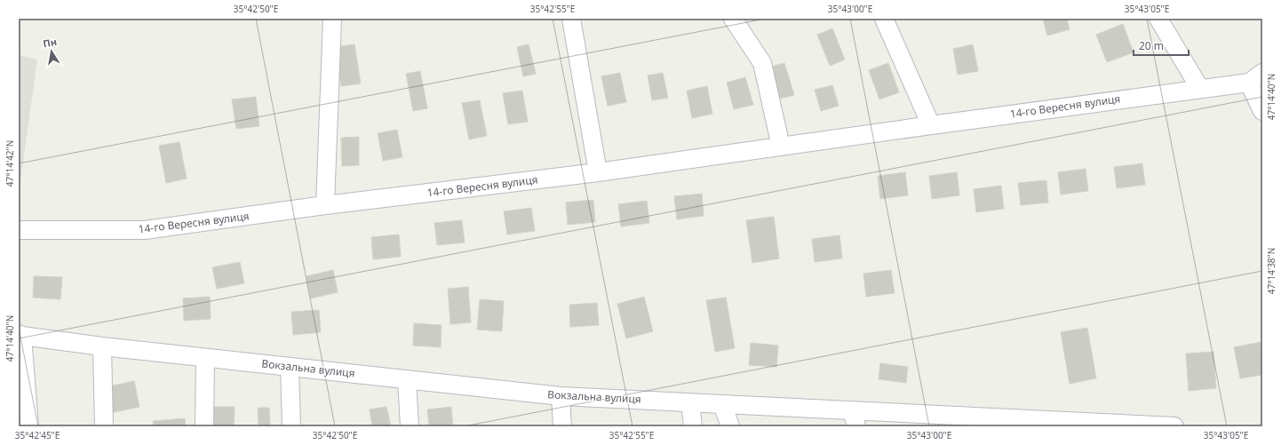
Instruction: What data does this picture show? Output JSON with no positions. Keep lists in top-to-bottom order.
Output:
{
  "streets": {
    "street": ["14-го Вересня вулиця", "Вокзальна вулиця"]
  },
  "scale_bar": "20 m",
  "north": "top",
  "coordinates": [
    "35°42'50\"E",
    "35°42'55\"E",
    "35°43'00\"E",
    "35°43'05\"E",
    "47°14'40\"N",
    "47°14'42\"N",
    "47°14'38\"N",
    "35°42'45\"E"
  ]
}
